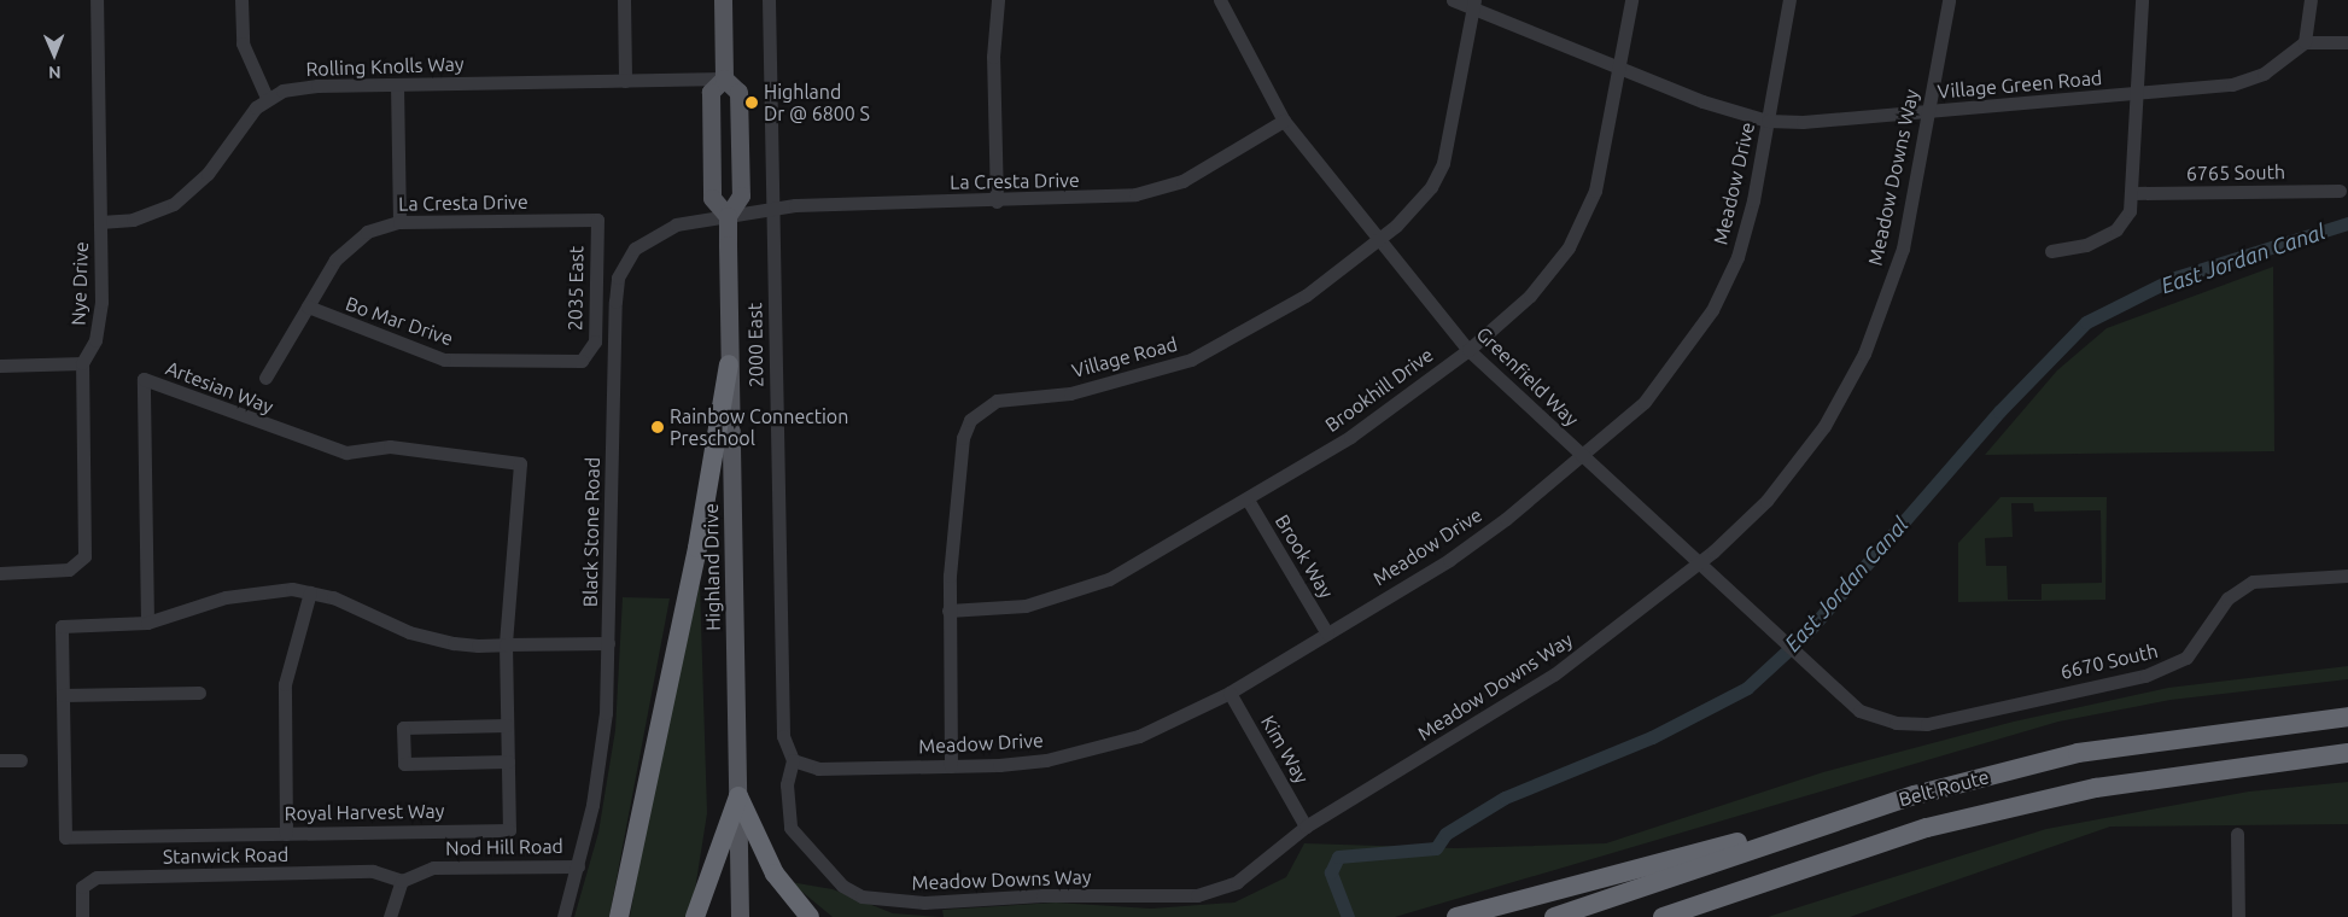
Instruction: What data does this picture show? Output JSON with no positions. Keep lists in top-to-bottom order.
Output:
{
  "streets": {
    "highway": ["Belt Route"],
    "main road": ["Highland Drive"],
    "street": [
      "Rolling Knolls Way",
      "Village Green Road",
      "6765 South",
      "Meadow Downs Way",
      "La Cresta Drive",
      "Meadow Drive",
      "Nye Drive",
      "2035 East",
      "Bo Mar Drive",
      "2000 East",
      "Village Road",
      "Greenfield Way",
      "Artesian Way",
      "Brookhill Drive",
      "Black Stone Road",
      "Brook Way",
      "6670 South",
      "Kim Way",
      "Royal Harvest Way",
      "Nod Hill Road",
      "Stanwick Road"
    ]
  },
  "crossings": [
    ["Rolling Knolls Way", "Highland Drive"],
    ["Village Green Road", "Meadow Downs Way"],
    ["Village Green Road", "Meadow Drive"],
    ["Village Green Road", "Village Road"],
    ["Village Green Road", "Brookhill Drive"],
    ["Meadow Downs Way", "Meadow Drive"],
    ["Meadow Downs Way", "2000 East"],
    ["Meadow Downs Way", "Greenfield Way"],
    ["Meadow Downs Way", "Kim Way"],
    ["La Cresta Drive", "2035 East"],
    ["La Cresta Drive", "Bo Mar Drive"],
    ["La Cresta Drive", "2000 East"],
    ["La Cresta Drive", "Greenfield Way"],
    ["La Cresta Drive", "Black Stone Road"],
    ["La Cresta Drive", "Highland Drive"],
    ["Meadow Drive", "2000 East"],
    ["Meadow Drive", "Village Road"],
    ["Meadow Drive", "Greenfield Way"],
    ["Meadow Drive", "Brook Way"],
    ["Meadow Drive", "Kim Way"],
    ["2035 East", "Bo Mar Drive"],
    ["Village Road", "Greenfield Way"],
    ["Village Road", "Brookhill Drive"],
    ["Greenfield Way", "Brookhill Drive"],
    ["Greenfield Way", "6670 South"],
    ["Artesian Way", "Royal Harvest Way"],
    ["Brookhill Drive", "Brook Way"],
    ["Black Stone Road", "Highland Drive"],
    ["Black Stone Road", "Nod Hill Road"],
    ["Nod Hill Road", "Stanwick Road"]
  ],
  "water": ["East Jordan Canal"],
  "places": ["Highland Dr @ 6800 S", "Rainbow Connection Preschool"],
  "north": "bottom"
}
